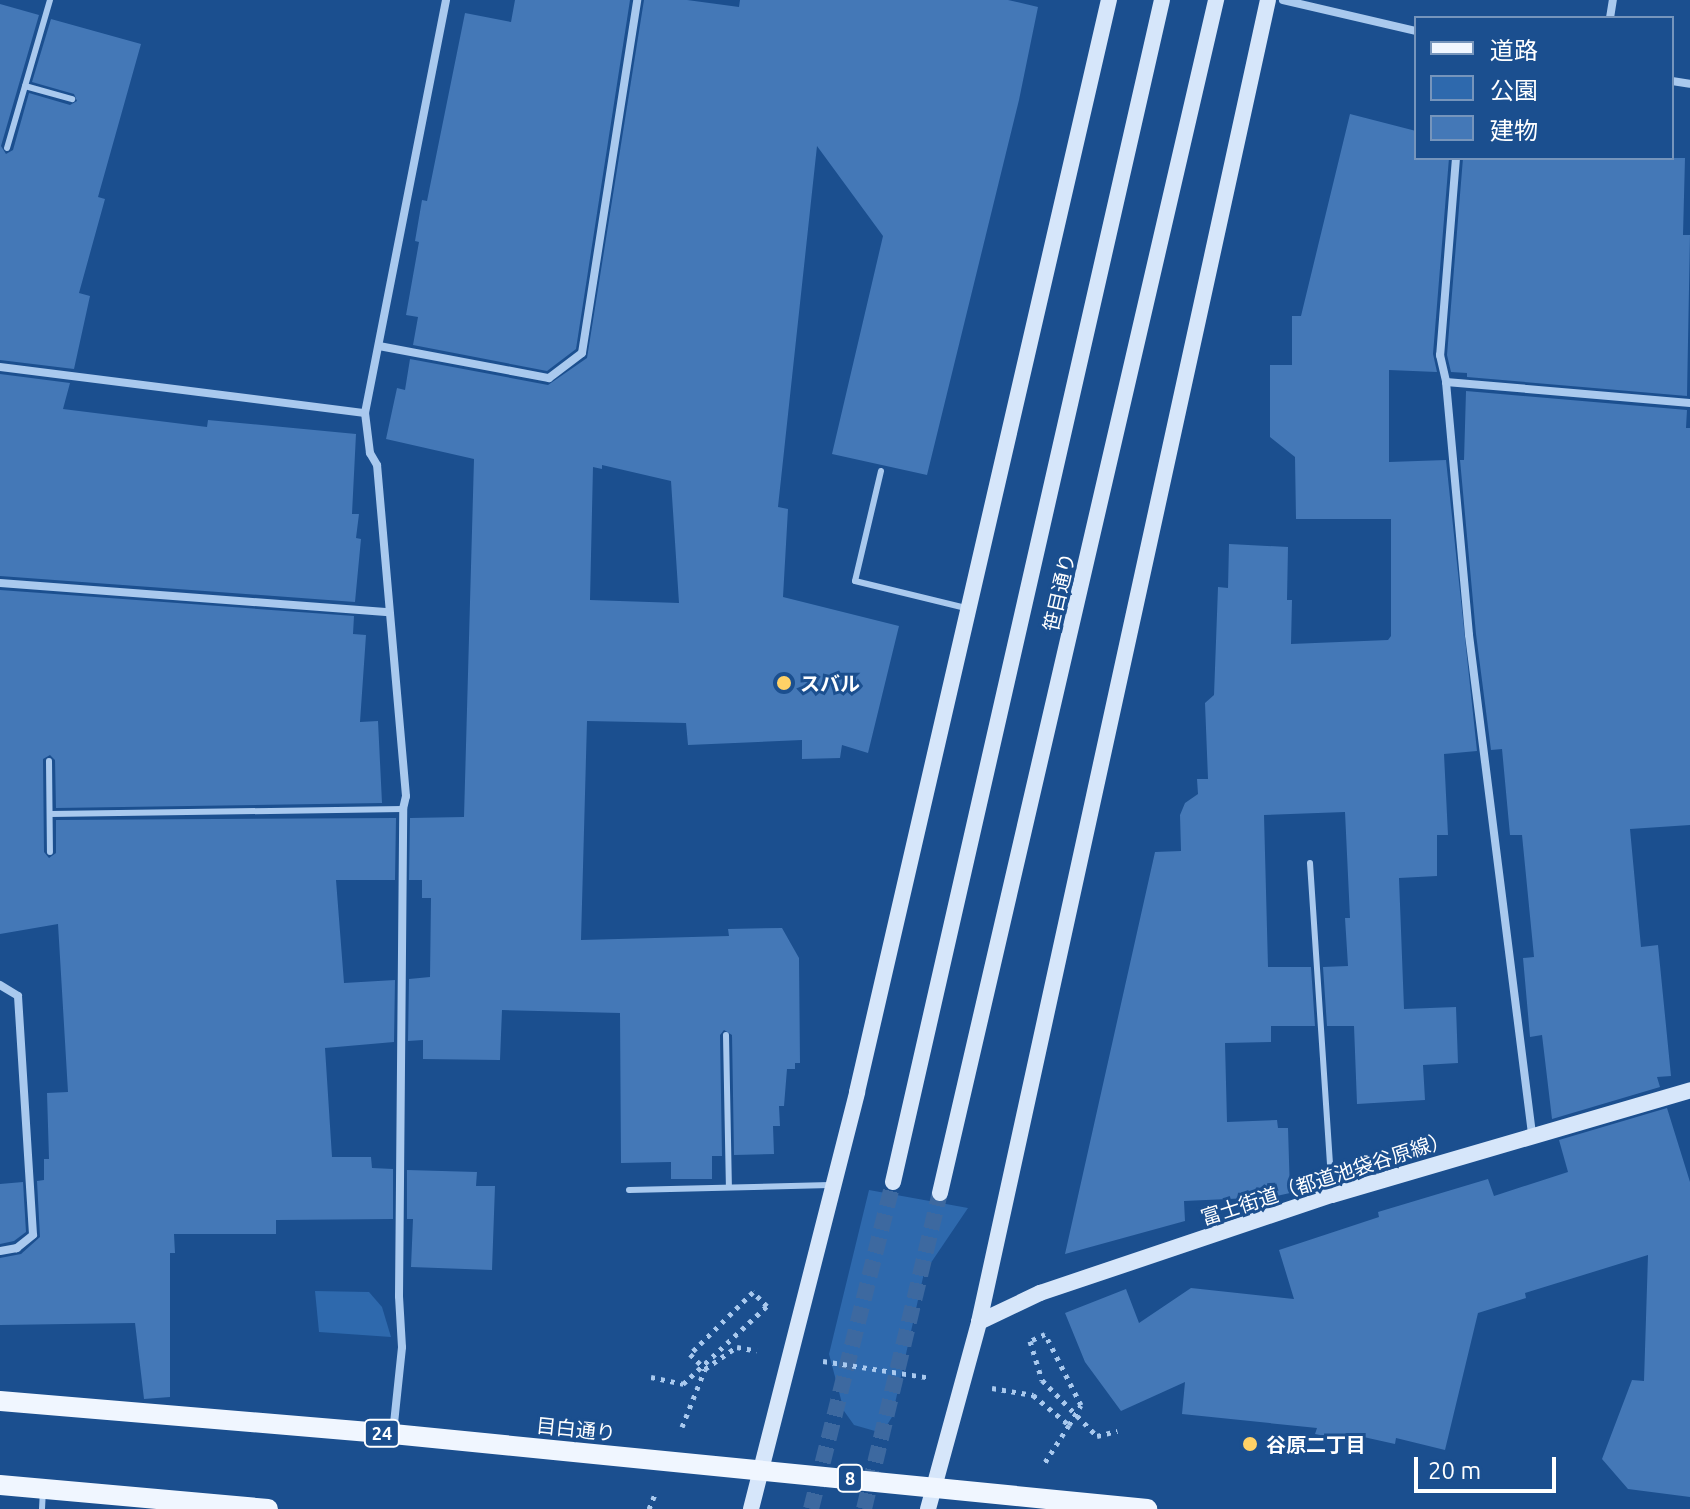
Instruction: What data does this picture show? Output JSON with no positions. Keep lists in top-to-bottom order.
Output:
{
  "streets": {
    "main road": [
      "笹目通り",
      "富士街道（都道池袋谷原線）",
      "目白通り",
      "24",
      "8"
    ]
  },
  "places": ["スバル", "谷原二丁目"],
  "legend": ["道路", "公園", "建物"],
  "scale_bar": "20 m"
}
